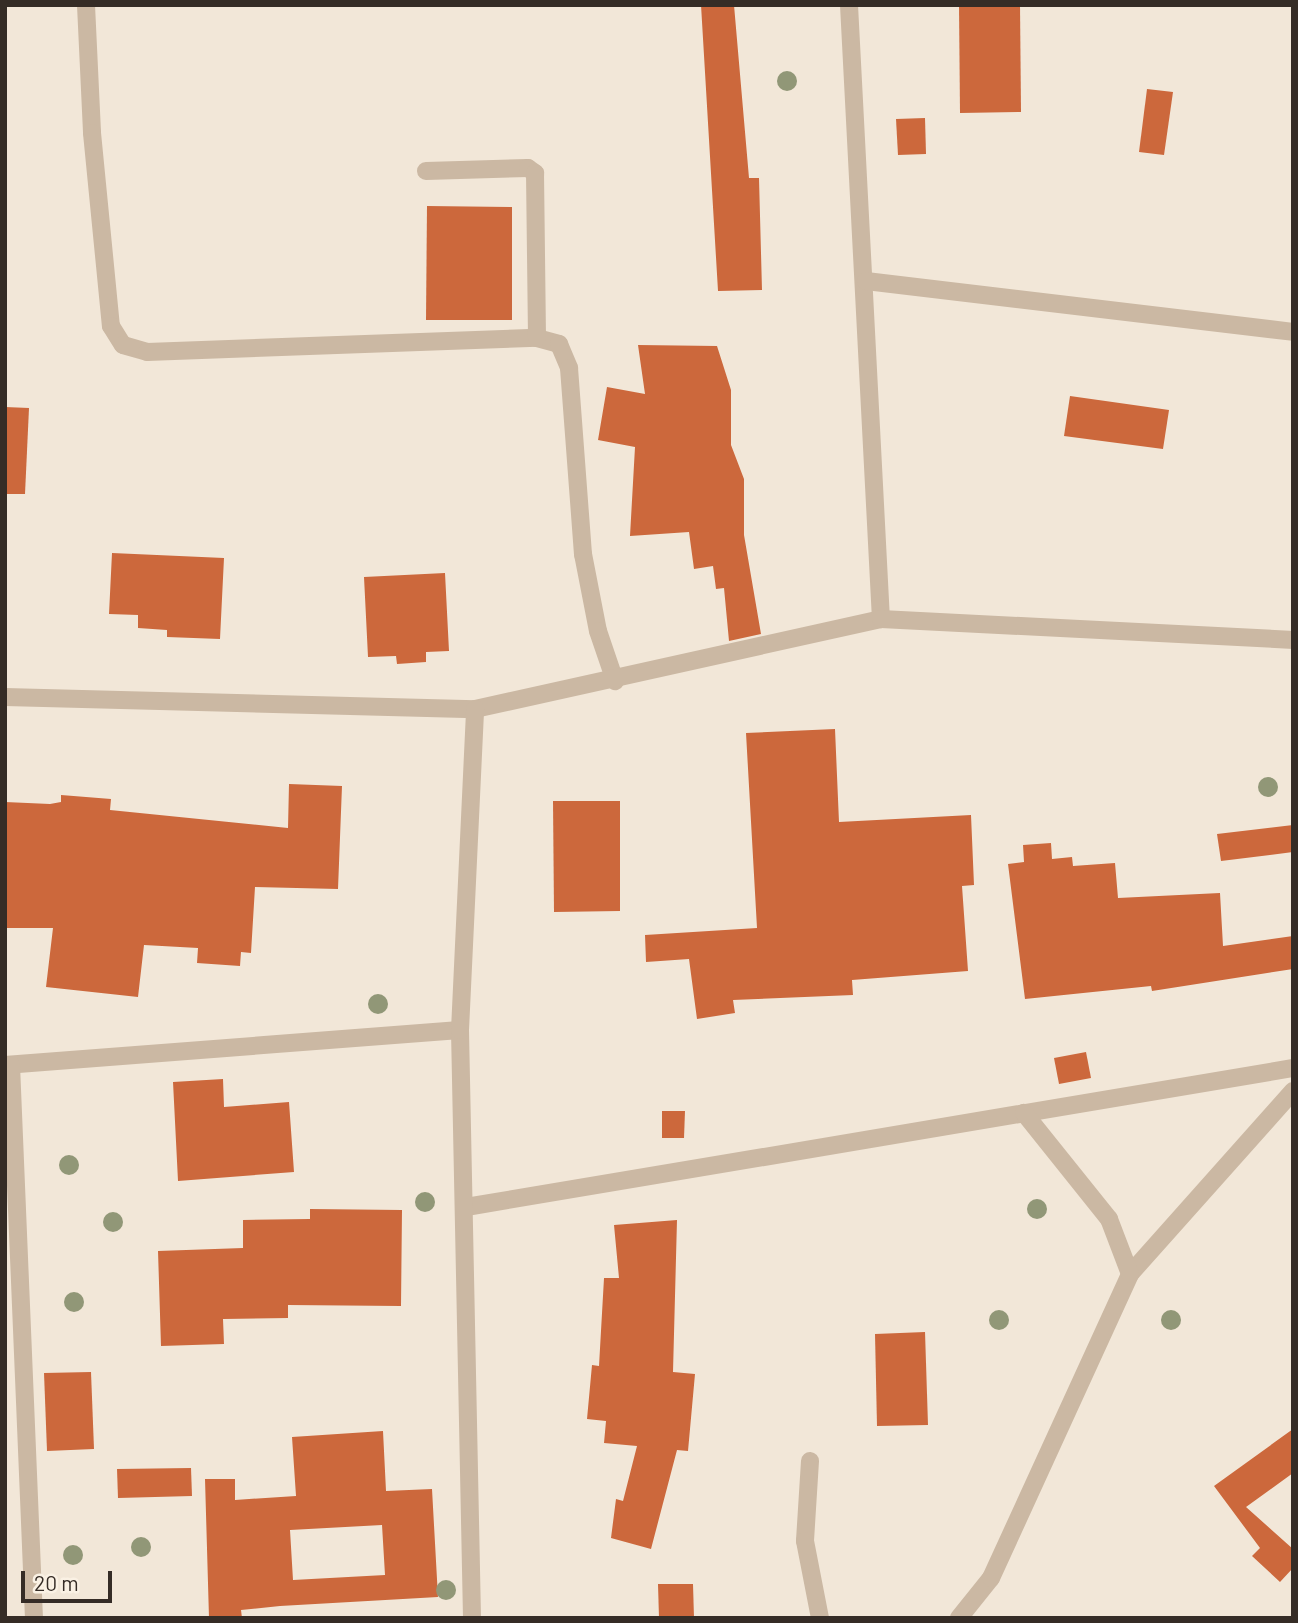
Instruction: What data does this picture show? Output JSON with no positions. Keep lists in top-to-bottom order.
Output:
{
  "scale_bar": "20 m"
}
